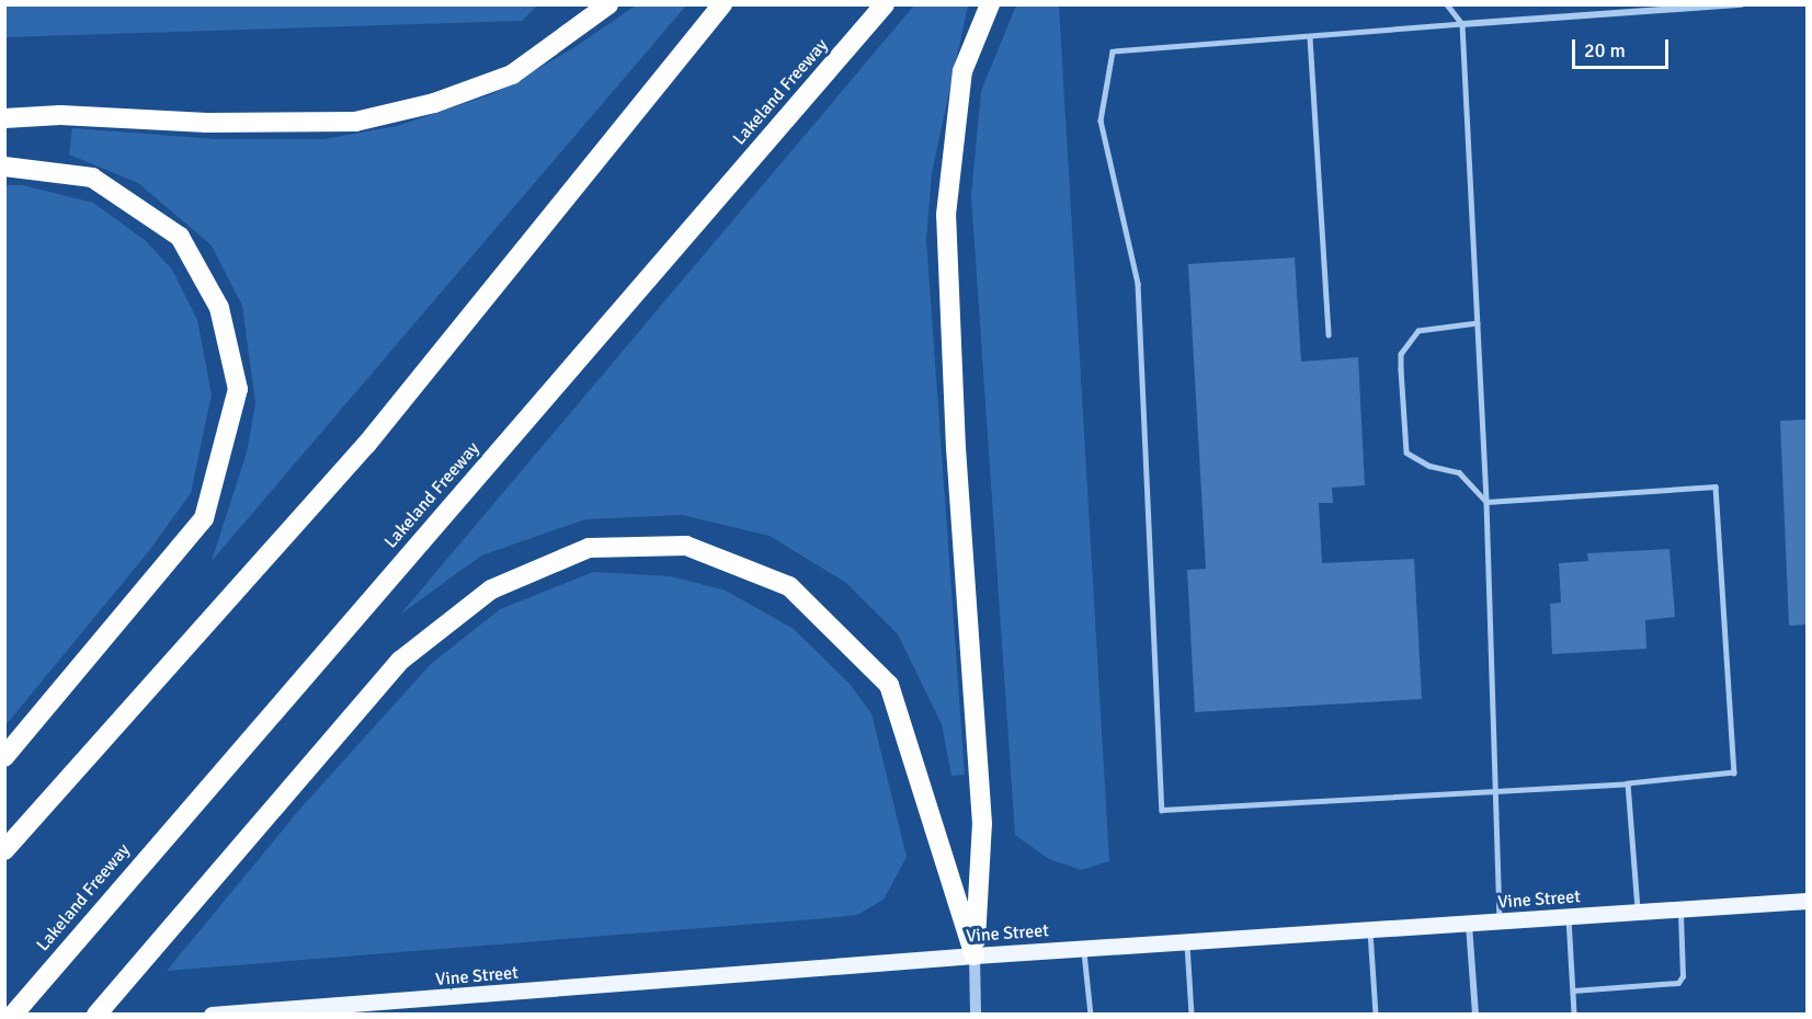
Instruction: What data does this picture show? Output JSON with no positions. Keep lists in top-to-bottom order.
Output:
{
  "streets": {
    "highway": ["Lakeland Freeway"],
    "main road": ["Vine Street"]
  },
  "scale_bar": "20 m"
}
